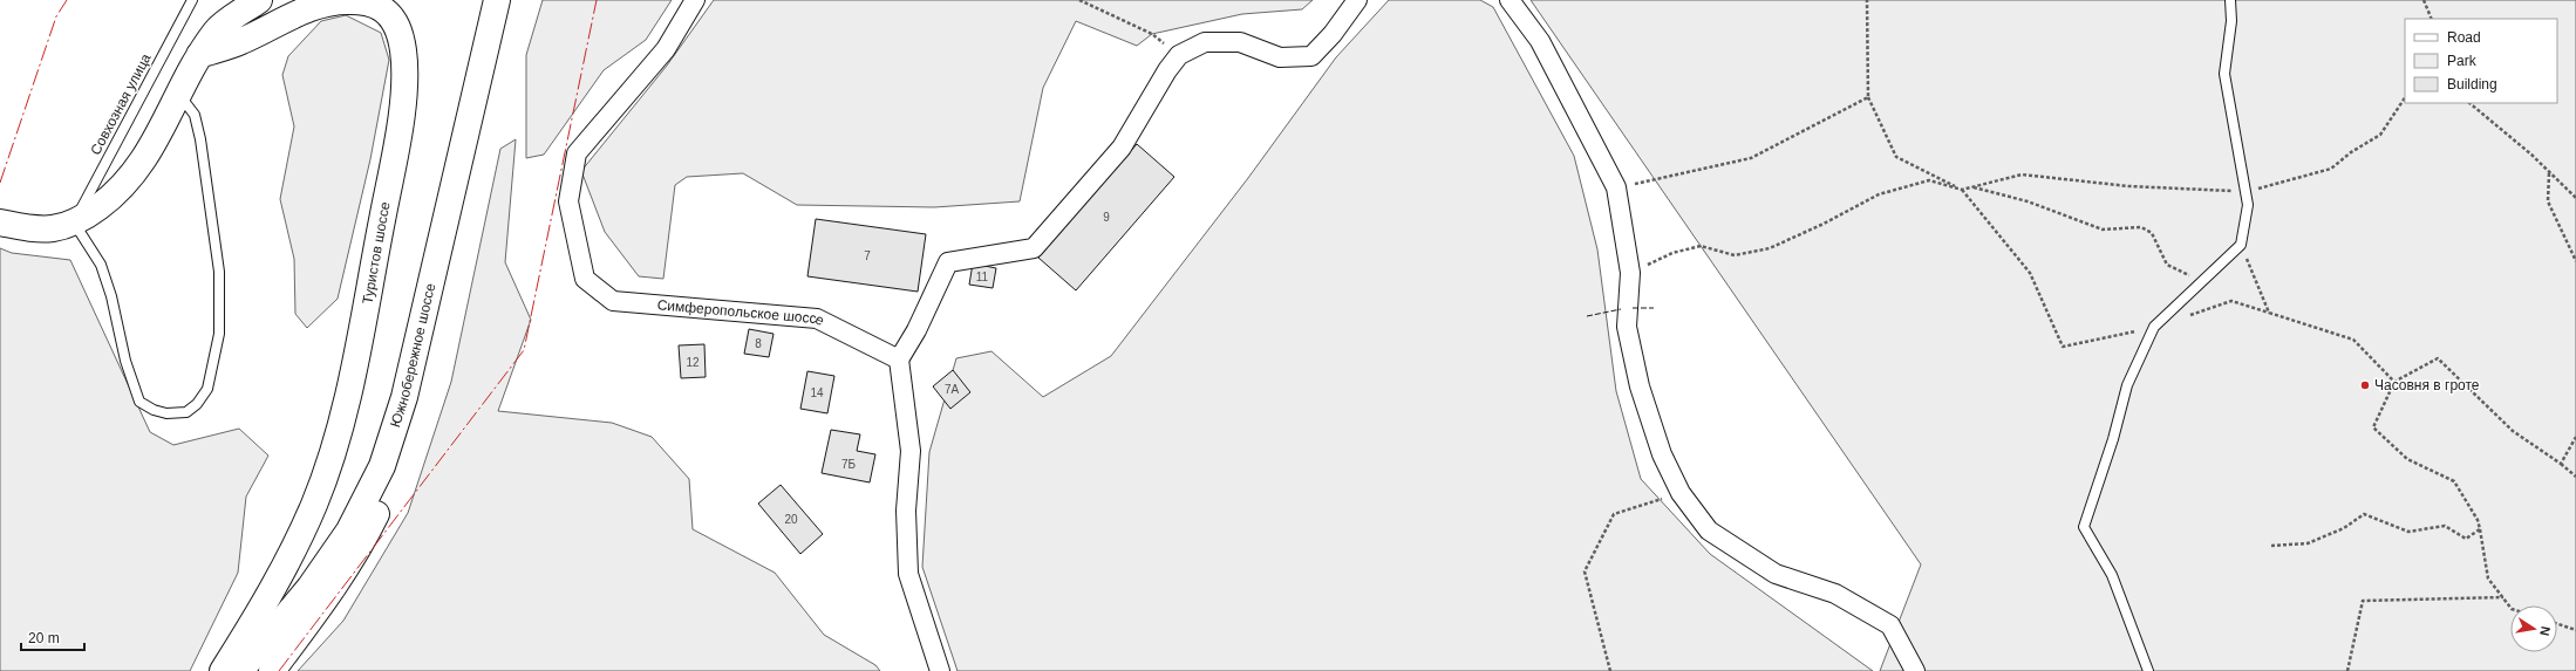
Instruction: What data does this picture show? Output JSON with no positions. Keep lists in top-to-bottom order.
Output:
{
  "streets": {
    "main road": ["Туристов шоссе", "Южнобережное шоссе"],
    "street": ["Симферопольское шоссе"],
    "lane": ["Совхозная улица"]
  },
  "places": ["Часовня в гроте"],
  "house_numbers": [
    "9",
    "7",
    "11",
    "8",
    "12",
    "7А",
    "14",
    "7Б",
    "20"
  ],
  "legend": ["Road", "Park", "Building"],
  "scale_bar": "20 m",
  "north": "right"
}
